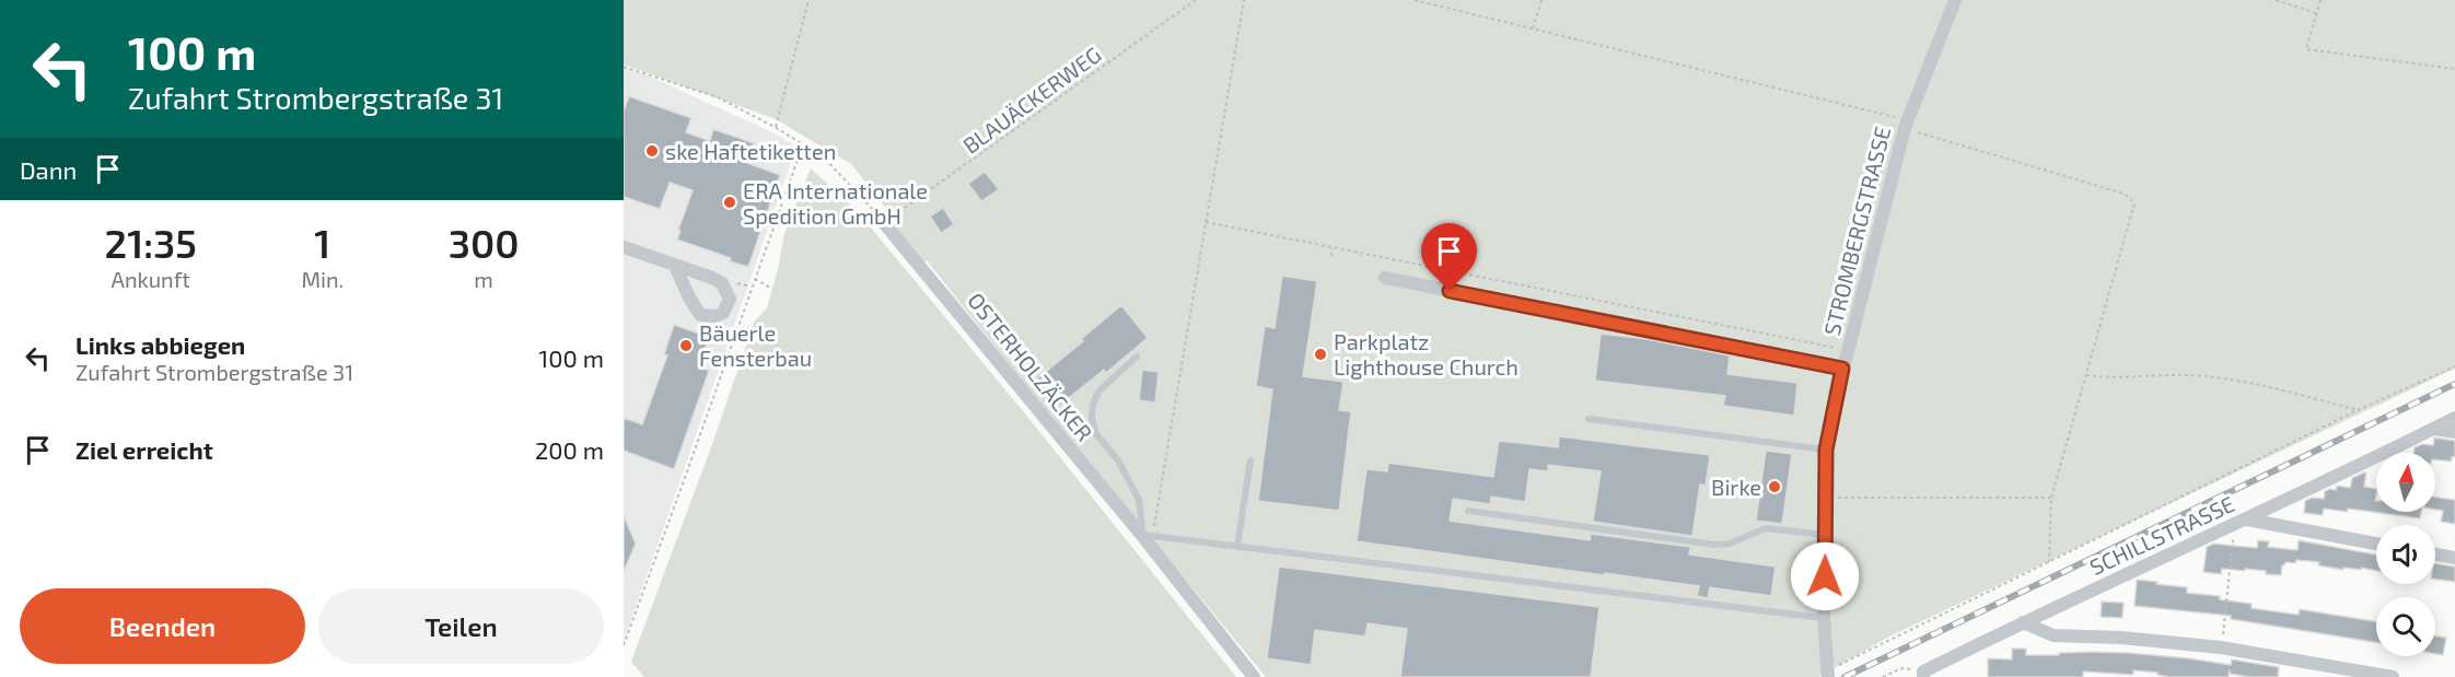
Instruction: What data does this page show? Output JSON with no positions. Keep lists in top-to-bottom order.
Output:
{
  "streets": {
    "street": ["STROMBERGSTRASSE", "OSTERHOLZÄCKER", "SCHILLSTRASSE"],
    "path": ["BLAUÄCKERWEG"]
  },
  "crossings": [
    ["BLAUÄCKERWEG", "OSTERHOLZÄCKER"]
  ],
  "places": [
    "ske Haftetiketten",
    "ERA Internationale Spedition GmbH",
    "Bäuerle Fensterbau",
    "Parkplatz Lighthouse Church",
    "Birke"
  ],
  "north": "top",
  "page": {
    "turn": ["100 m", "Zufahrt Strombergstraße 31"],
    "then": "Dann",
    "eta": [
      "21:35",
      "Ankunft",
      "1",
      "Min.",
      "300",
      "m"
    ],
    "list": [
      {
        "name": "Links abbiegen",
        "note": "Zufahrt Strombergstraße 31",
        "value": "100 m"
      },
      {
        "name": "Ziel erreicht",
        "value": "200 m"
      }
    ],
    "buttons": ["Beenden", "Teilen"]
  }
}
